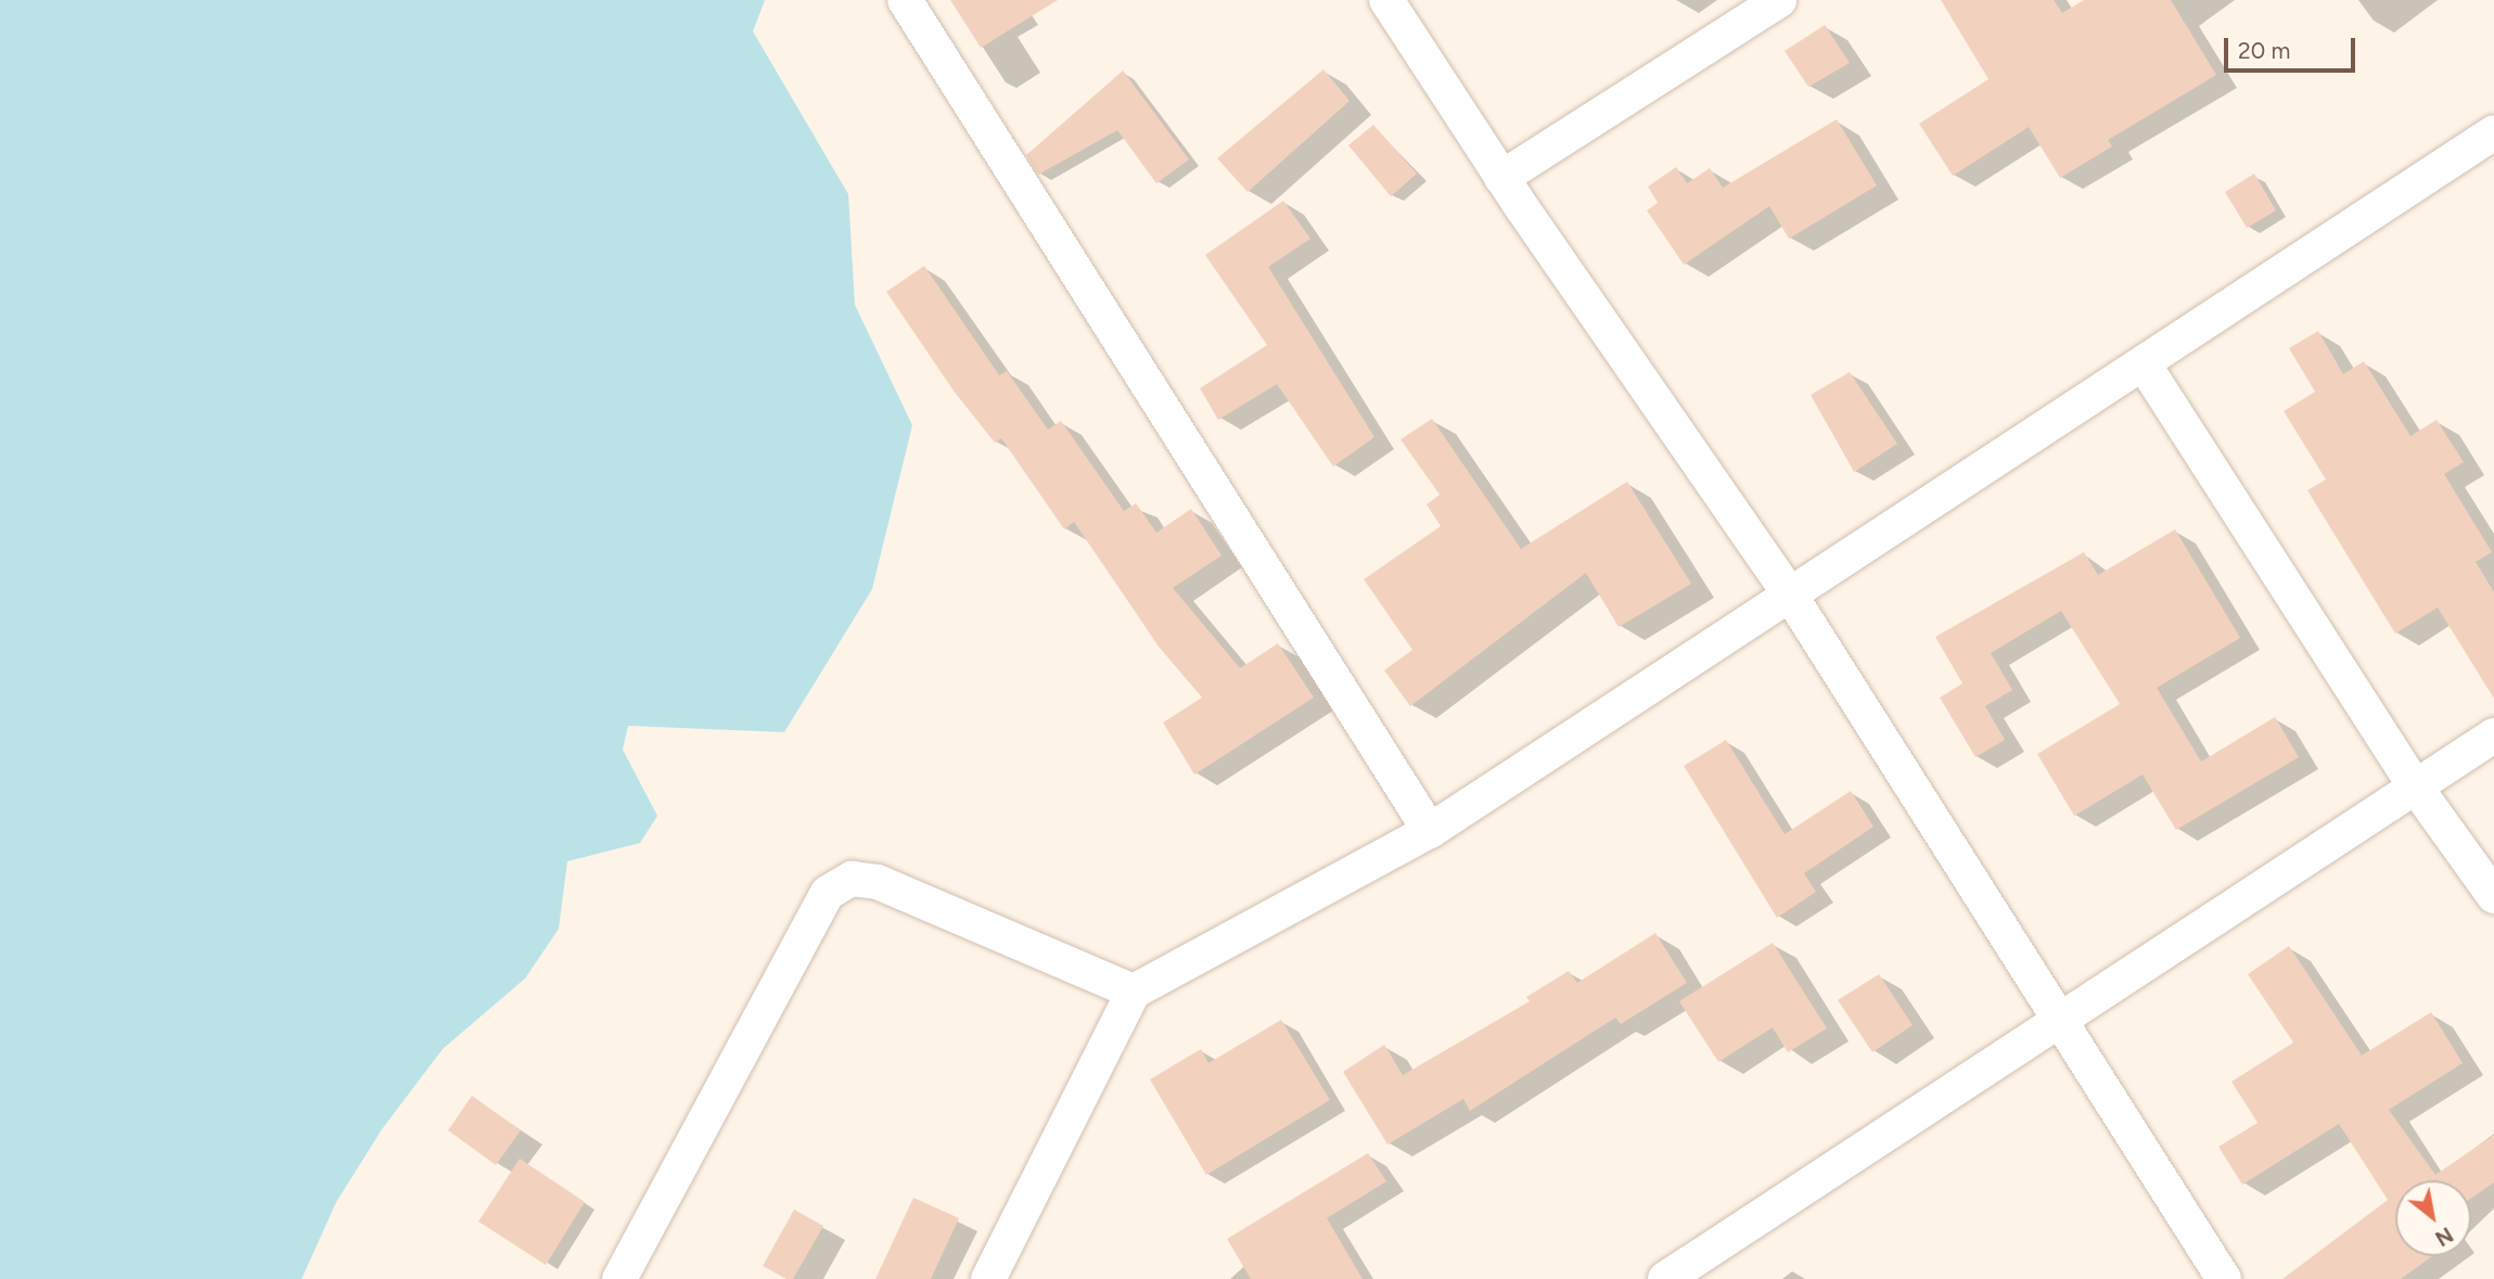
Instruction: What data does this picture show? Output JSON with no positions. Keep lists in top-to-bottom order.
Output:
{
  "scale_bar": "20 m",
  "north": "bottom right"
}
